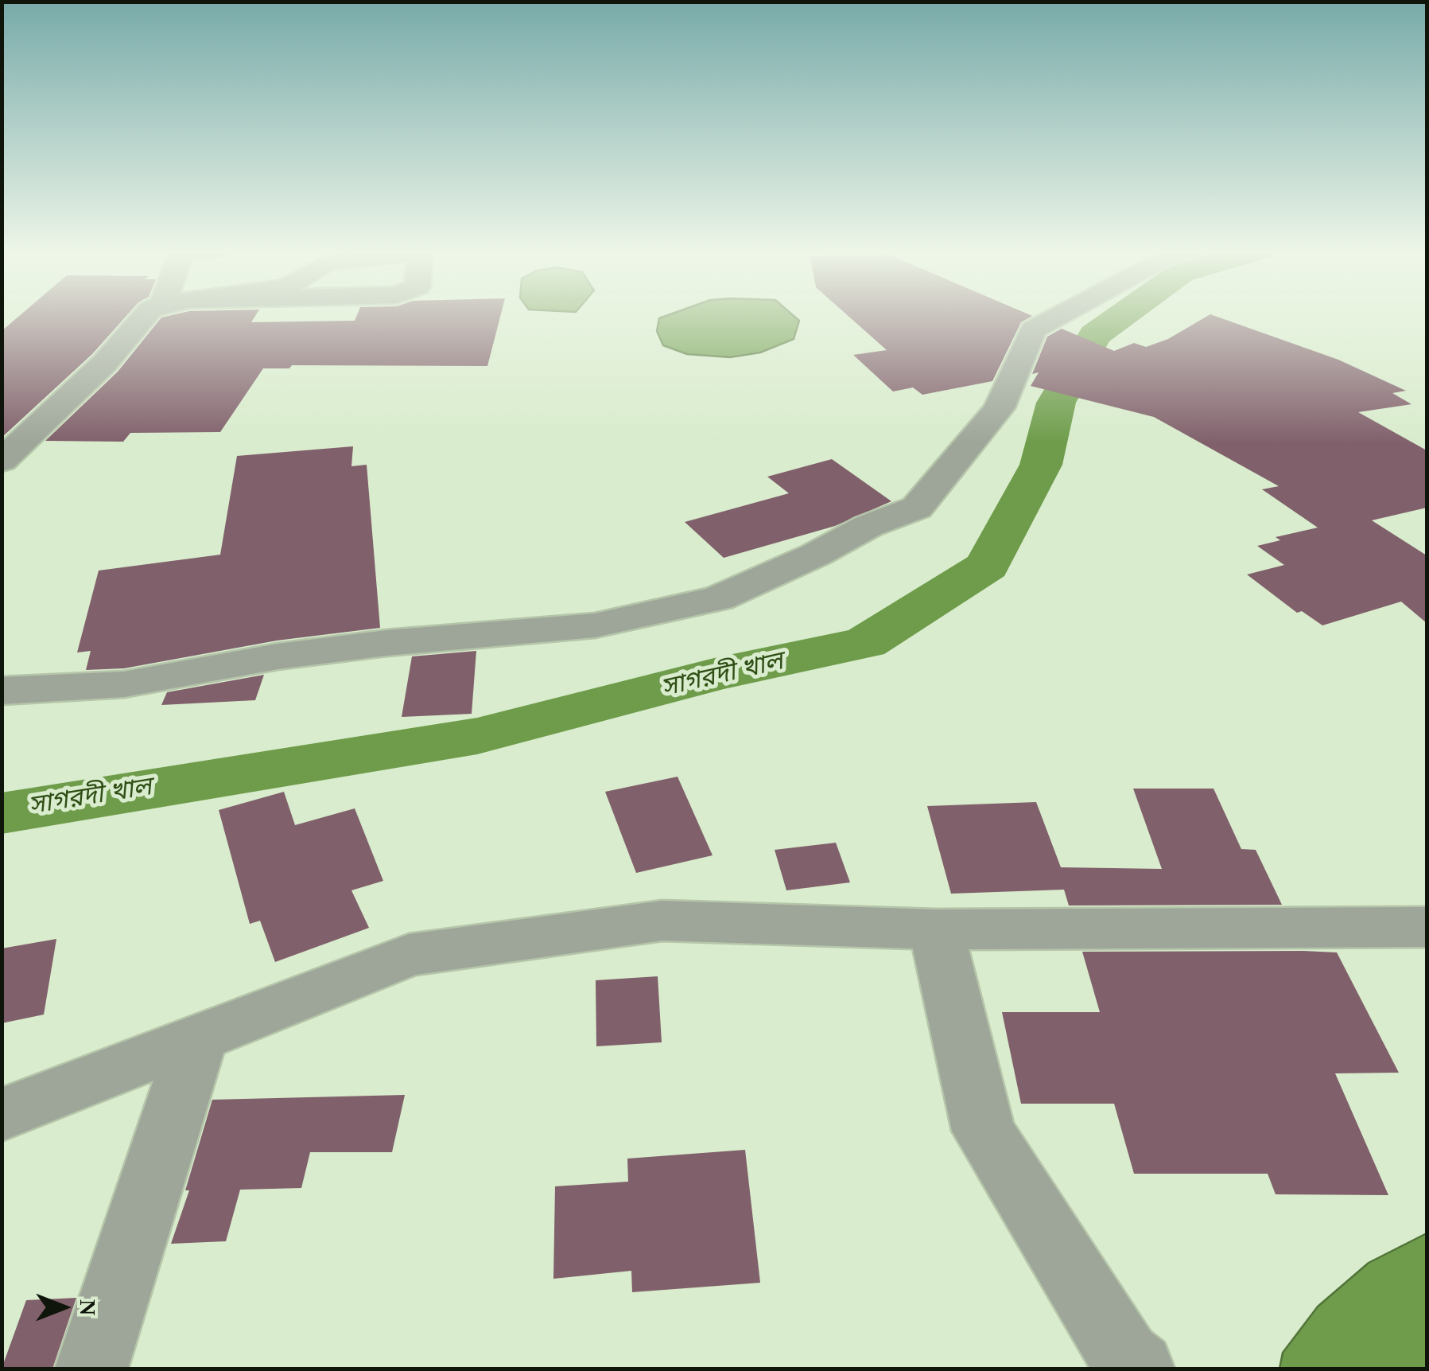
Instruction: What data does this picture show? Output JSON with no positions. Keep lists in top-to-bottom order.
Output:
{
  "water": ["সাগরদী খাল"],
  "north": "right"
}
